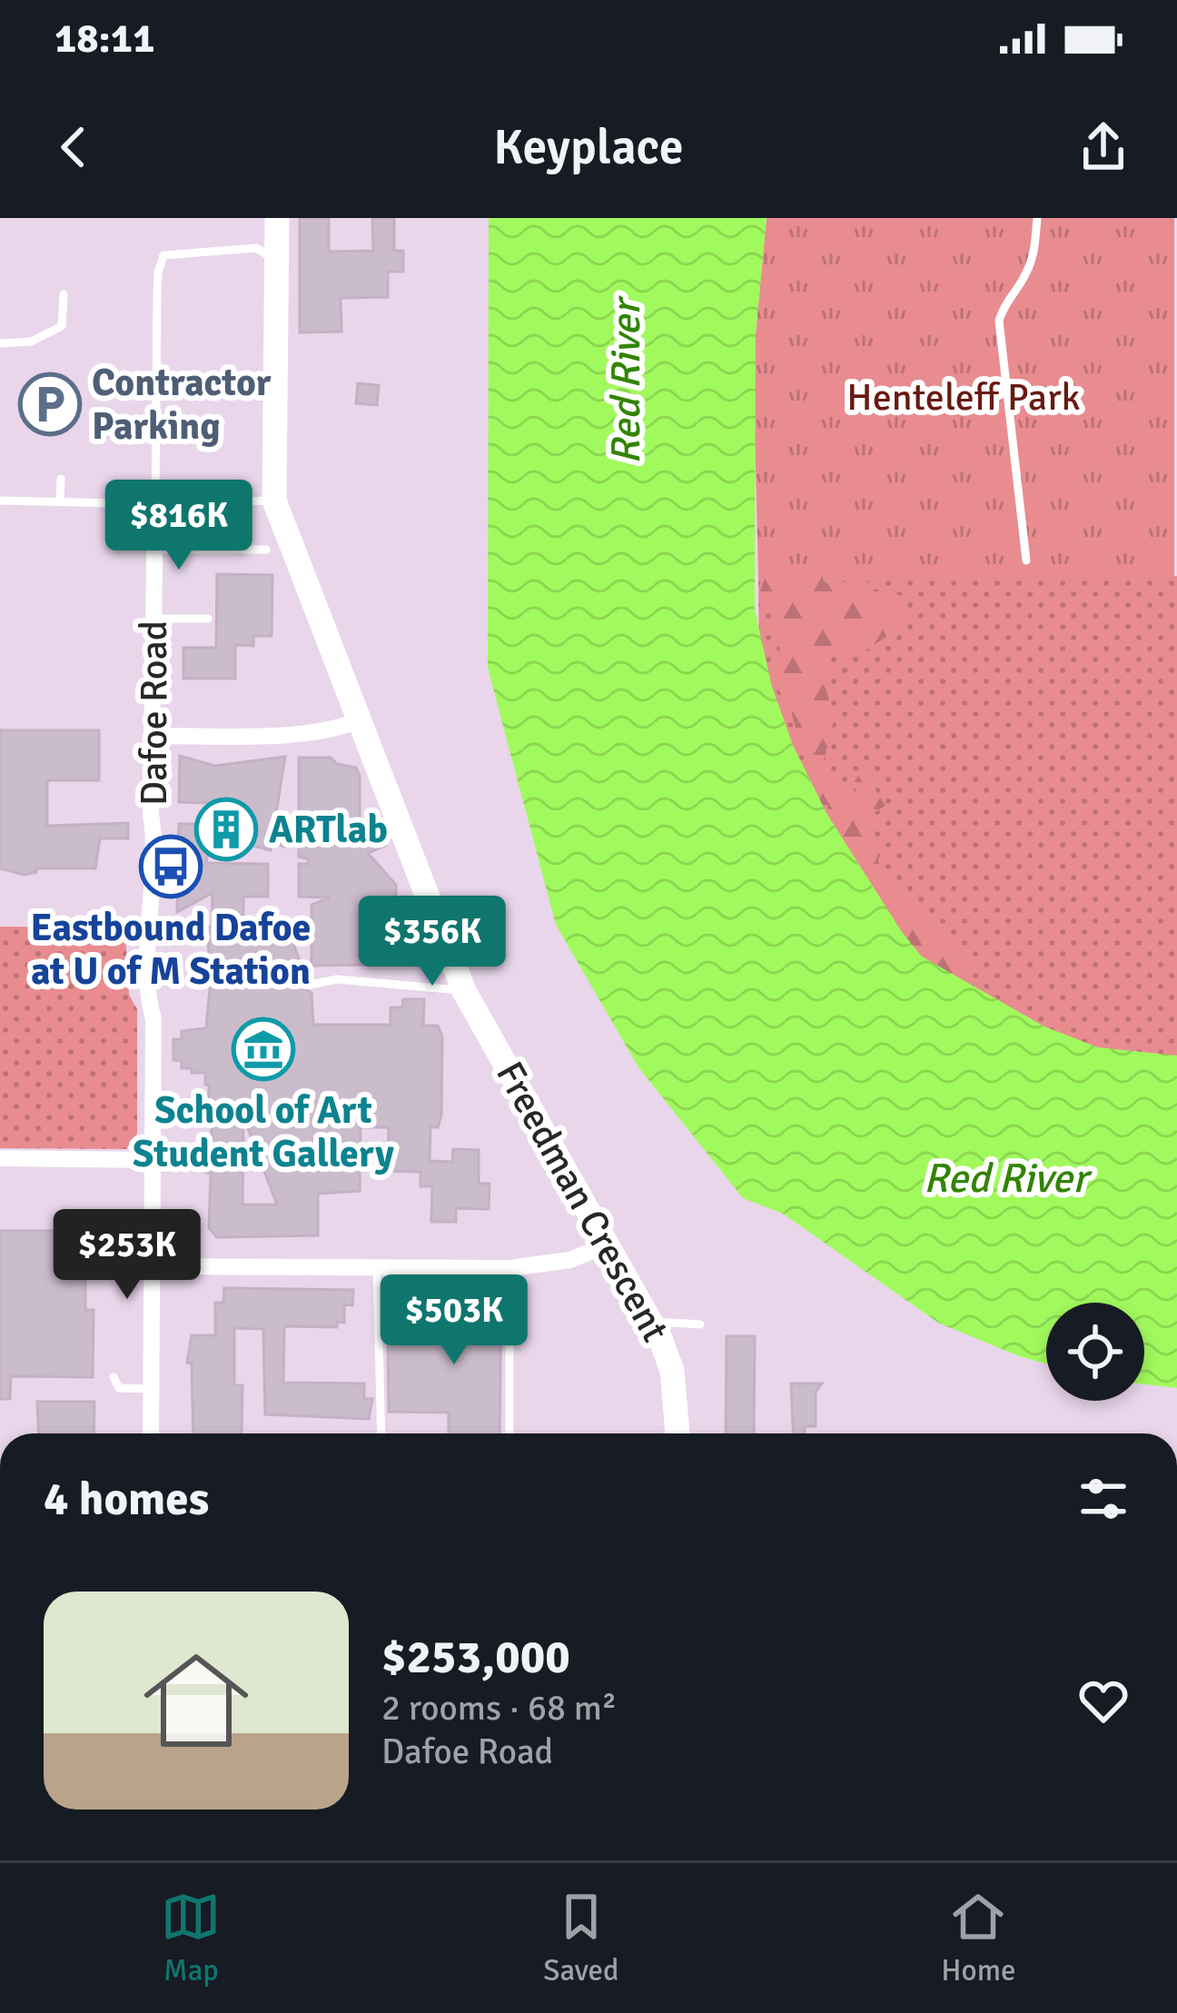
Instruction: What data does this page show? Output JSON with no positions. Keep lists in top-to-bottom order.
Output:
{
  "streets": {
    "street": ["Dafoe Road", "Freedman Crescent"]
  },
  "water": ["Red River"],
  "parks": ["Henteleff Park"],
  "places": {
    "parking": ["Contractor Parking"],
    "building": ["ARTlab"],
    "bus stop": ["Eastbound Dafoe at U of M Station"],
    "museum": ["School of Art Student Gallery"]
  },
  "page": {
    "status": "18:11",
    "header": "Keyplace",
    "price": [
      "$816K",
      "$356K",
      "$253K",
      "$503K"
    ],
    "heading": "4 homes",
    "list": [
      {
        "name": "$253,000",
        "note": "2 rooms · 68 m² · Dafoe Road"
      }
    ],
    "tabs": ["Map", "Saved", "Home"]
  }
}
